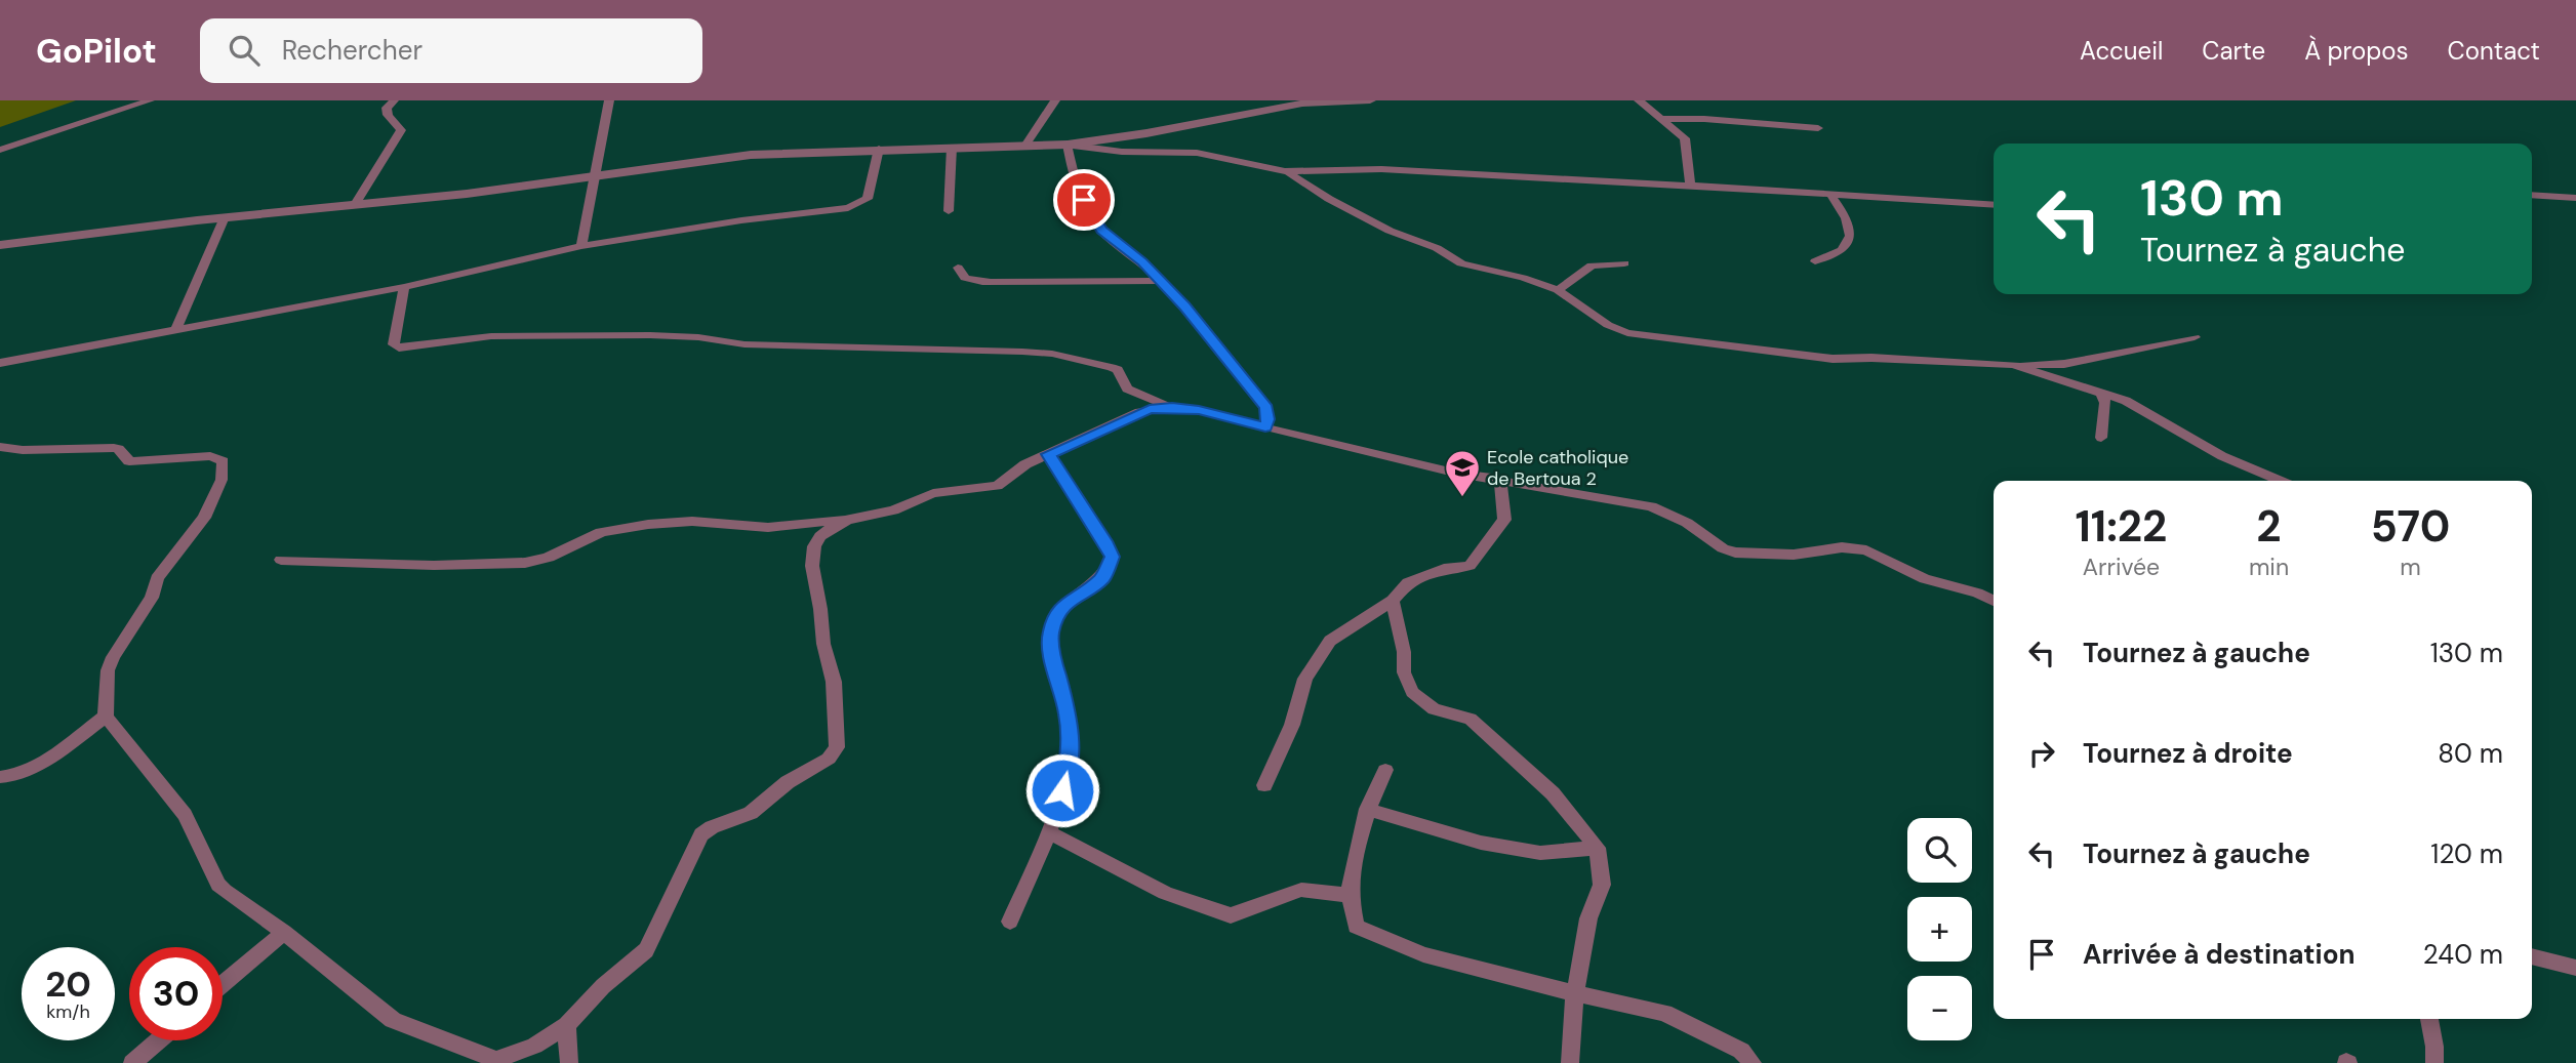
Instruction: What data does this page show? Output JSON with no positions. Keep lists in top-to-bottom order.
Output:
{
  "places": {
    "school or university": ["Ecole catholique de Bertoua 2"]
  },
  "page": {
    "header": "GoPilot",
    "search": "Rechercher",
    "nav": [
      "Accueil",
      "Carte",
      "À propos",
      "Contact"
    ],
    "turn": ["130 m", "Tournez à gauche"],
    "eta": [
      "11:22",
      "Arrivée",
      "2",
      "min",
      "570",
      "m"
    ],
    "list": [
      {
        "name": "Tournez à gauche",
        "value": "130 m"
      },
      {
        "name": "Tournez à droite",
        "value": "80 m"
      },
      {
        "name": "Tournez à gauche",
        "value": "120 m"
      },
      {
        "name": "Arrivée à destination",
        "value": "240 m"
      }
    ],
    "map_buttons": ["+", "−"],
    "speed": "20 km/h",
    "limit": "30"
  }
}
